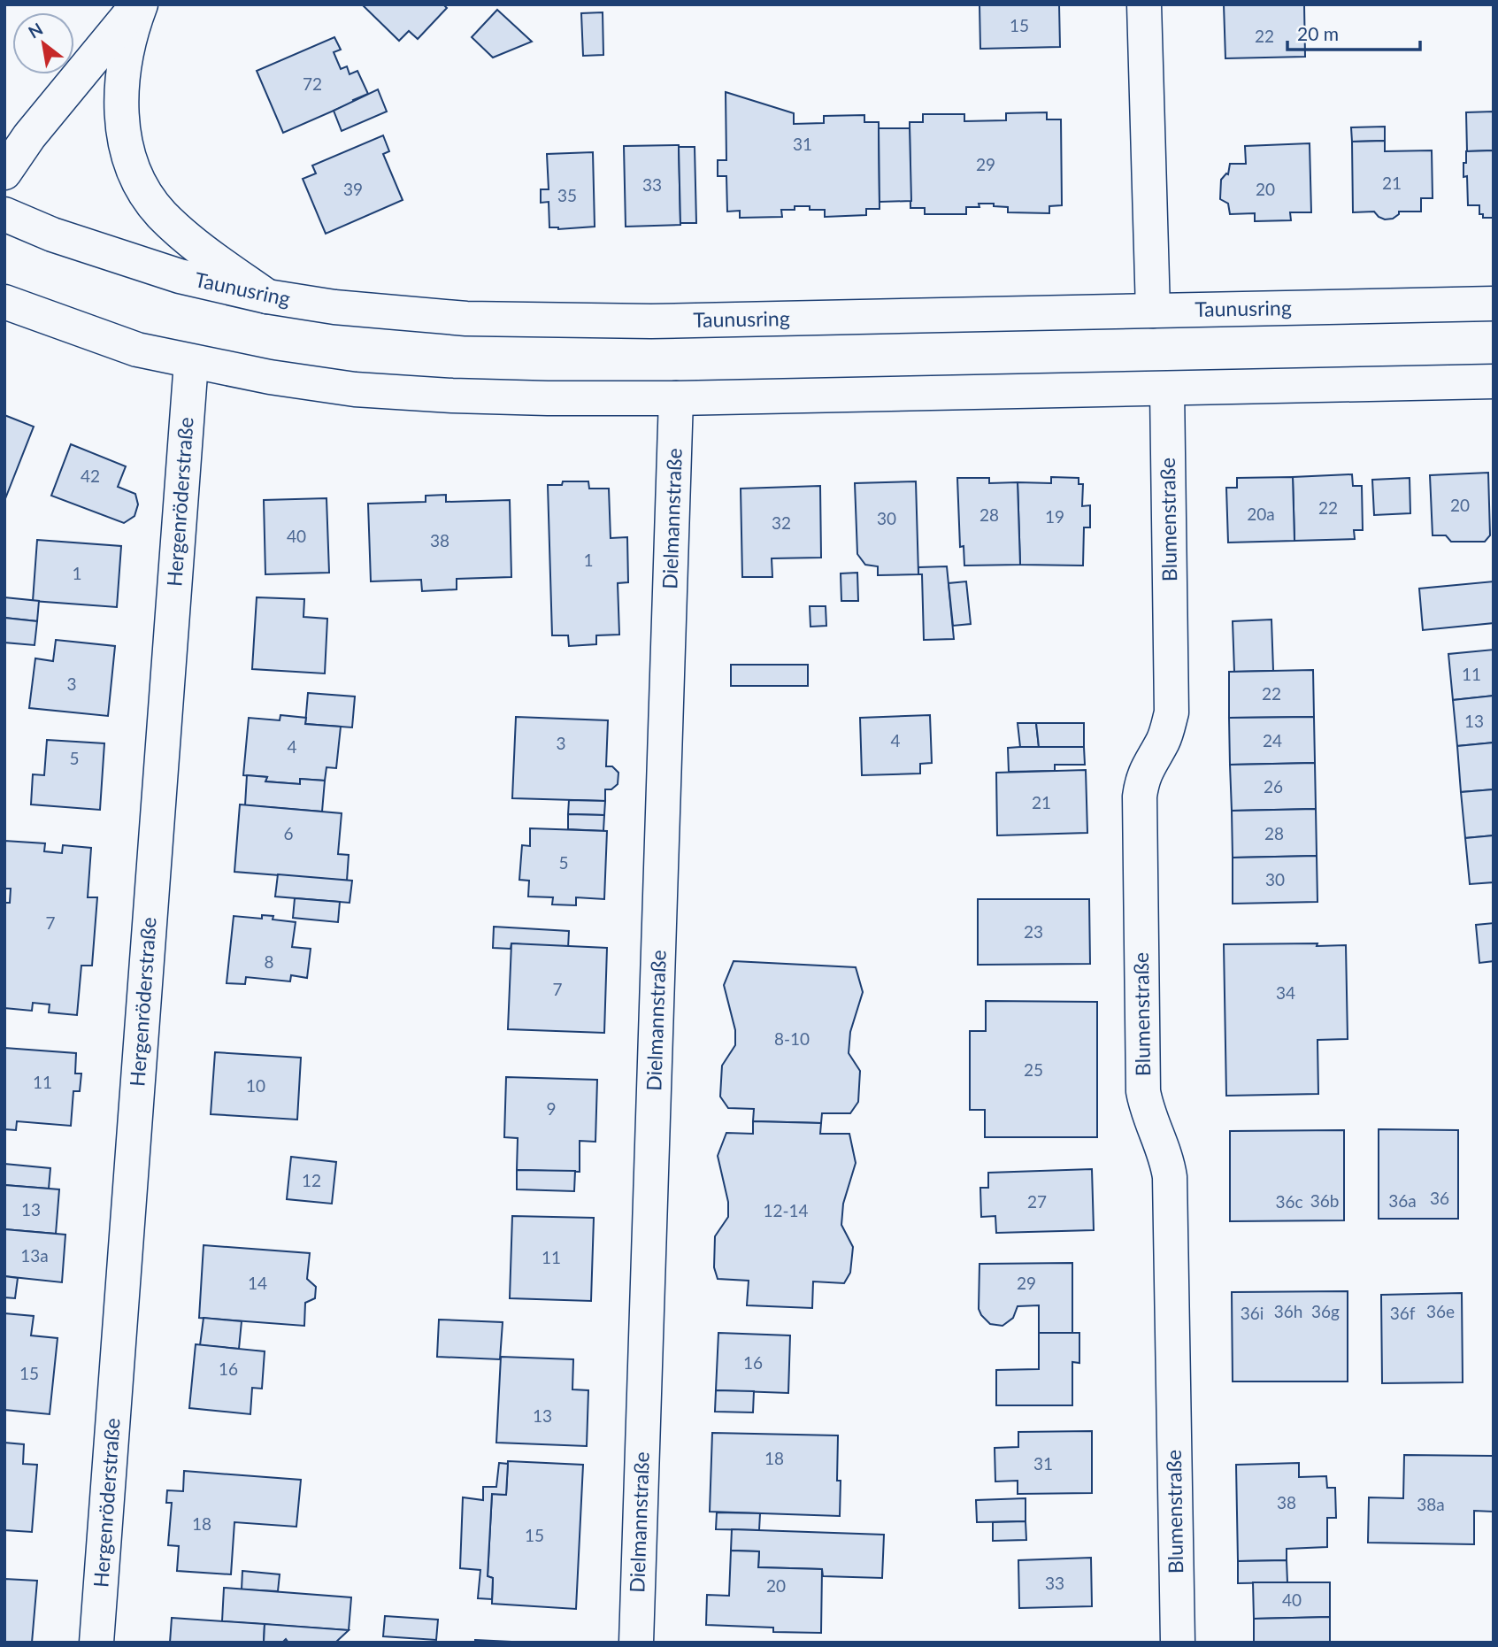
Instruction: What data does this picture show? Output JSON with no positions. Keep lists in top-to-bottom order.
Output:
{
  "streets": {
    "street": [
      "Taunusring",
      "Hergenröderstraße",
      "Dielmannstraße",
      "Blumenstraße"
    ]
  },
  "house_numbers": [
    "15",
    "22",
    "72",
    "31",
    "29",
    "21",
    "33",
    "39",
    "20",
    "35",
    "42",
    "20",
    "22",
    "20a",
    "28",
    "19",
    "30",
    "32",
    "40",
    "38",
    "1",
    "1",
    "11",
    "3",
    "22",
    "13",
    "4",
    "24",
    "3",
    "4",
    "5",
    "26",
    "21",
    "6",
    "28",
    "5",
    "30",
    "7",
    "23",
    "8",
    "7",
    "34",
    "8-10",
    "25",
    "11",
    "10",
    "9",
    "12",
    "36",
    "36b",
    "36a",
    "27",
    "36c",
    "13",
    "12-14",
    "13a",
    "11",
    "14",
    "29",
    "36h",
    "36g",
    "36e",
    "36i",
    "36f",
    "16",
    "16",
    "15",
    "13",
    "18",
    "31",
    "38",
    "38a",
    "18",
    "15",
    "33",
    "20",
    "40"
  ],
  "scale_bar": "20 m",
  "north": "top left"
}
